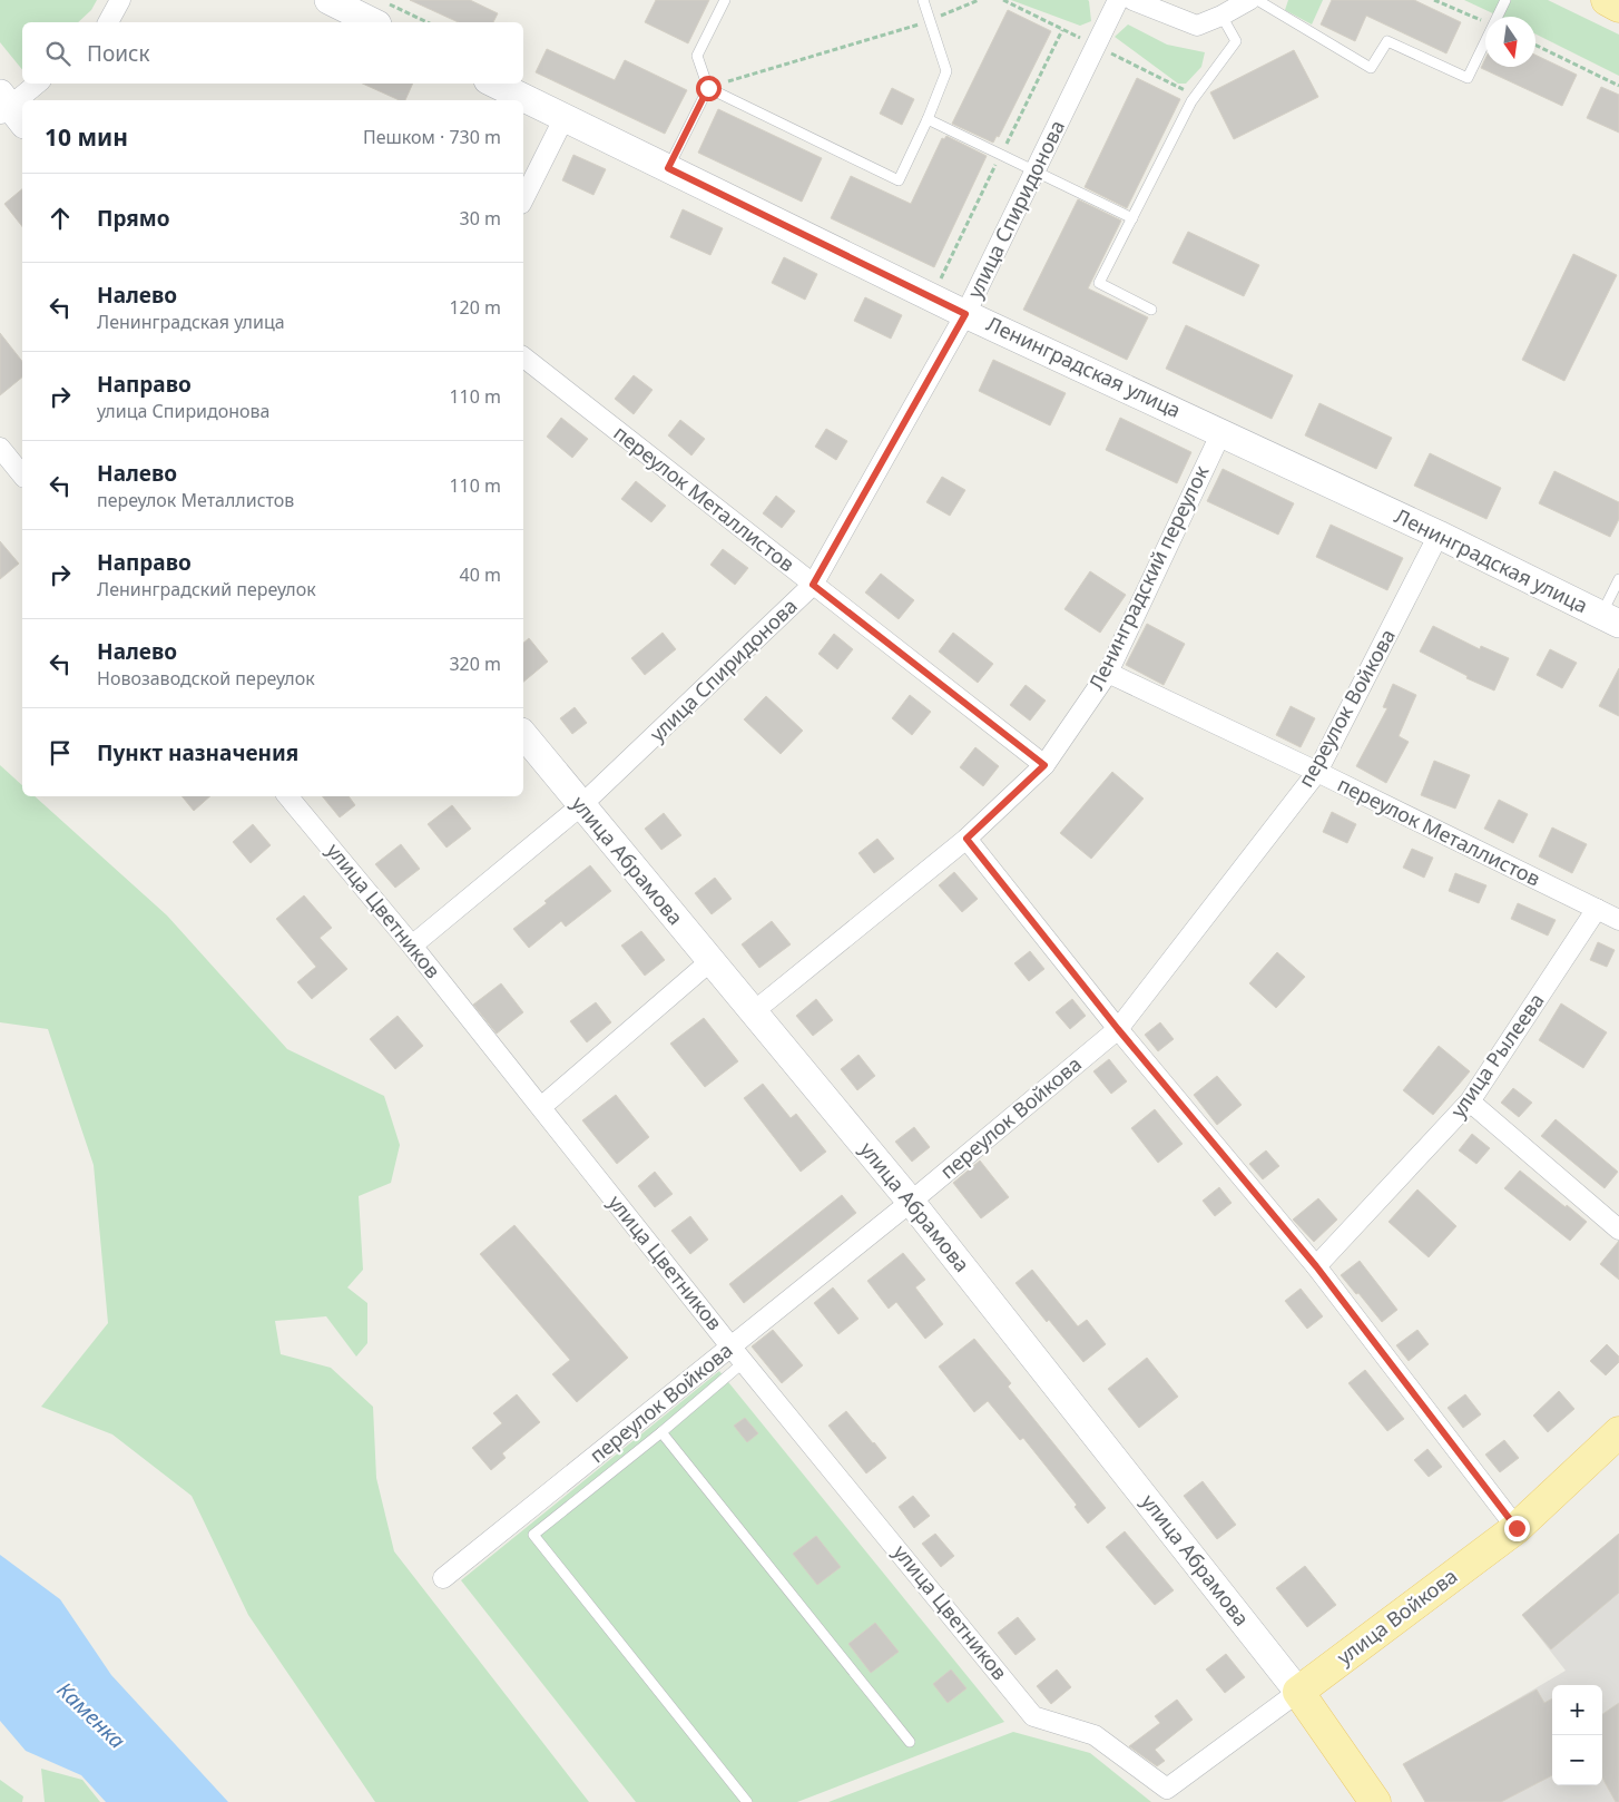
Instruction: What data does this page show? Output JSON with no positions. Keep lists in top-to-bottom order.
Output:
{
  "streets": {
    "main road": ["улица Войкова"],
    "street": [
      "улица Спиридонова",
      "Ленинградская улица",
      "переулок Металлистов",
      "Ленинградский переулок",
      "переулок Войкова",
      "улица Абрамова",
      "улица Цветников",
      "улица Рылеева"
    ]
  },
  "crossings": [
    ["улица Спиридонова", "Ленинградская улица"],
    ["улица Спиридонова", "переулок Металлистов"],
    ["улица Спиридонова", "улица Абрамова"],
    ["улица Спиридонова", "улица Цветников"],
    ["Ленинградская улица", "Ленинградский переулок"],
    ["Ленинградская улица", "переулок Войкова"],
    ["переулок Металлистов", "Ленинградский переулок"],
    ["переулок Металлистов", "переулок Войкова"],
    ["переулок Металлистов", "улица Рылеева"],
    ["Ленинградский переулок", "улица Абрамова"],
    ["переулок Войкова", "улица Абрамова"],
    ["переулок Войкова", "улица Цветников"],
    ["улица Абрамова", "улица Войкова"],
    ["улица Цветников", "улица Войкова"]
  ],
  "water": ["Каменка"],
  "north": "bottom",
  "page": {
    "search": "Поиск",
    "heading": ["10 мин", "Пешком · 730 m"],
    "list": [
      ["Прямо", "30 m"],
      ["Налево", "Ленинградская улица", "120 m"],
      ["Направо", "улица Спиридонова", "110 m"],
      ["Налево", "переулок Металлистов", "110 m"],
      ["Направо", "Ленинградский переулок", "40 m"],
      ["Налево", "Новозаводской переулок", "320 m"],
      "Пункт назначения"
    ],
    "map_buttons": ["+", "−"]
  }
}
